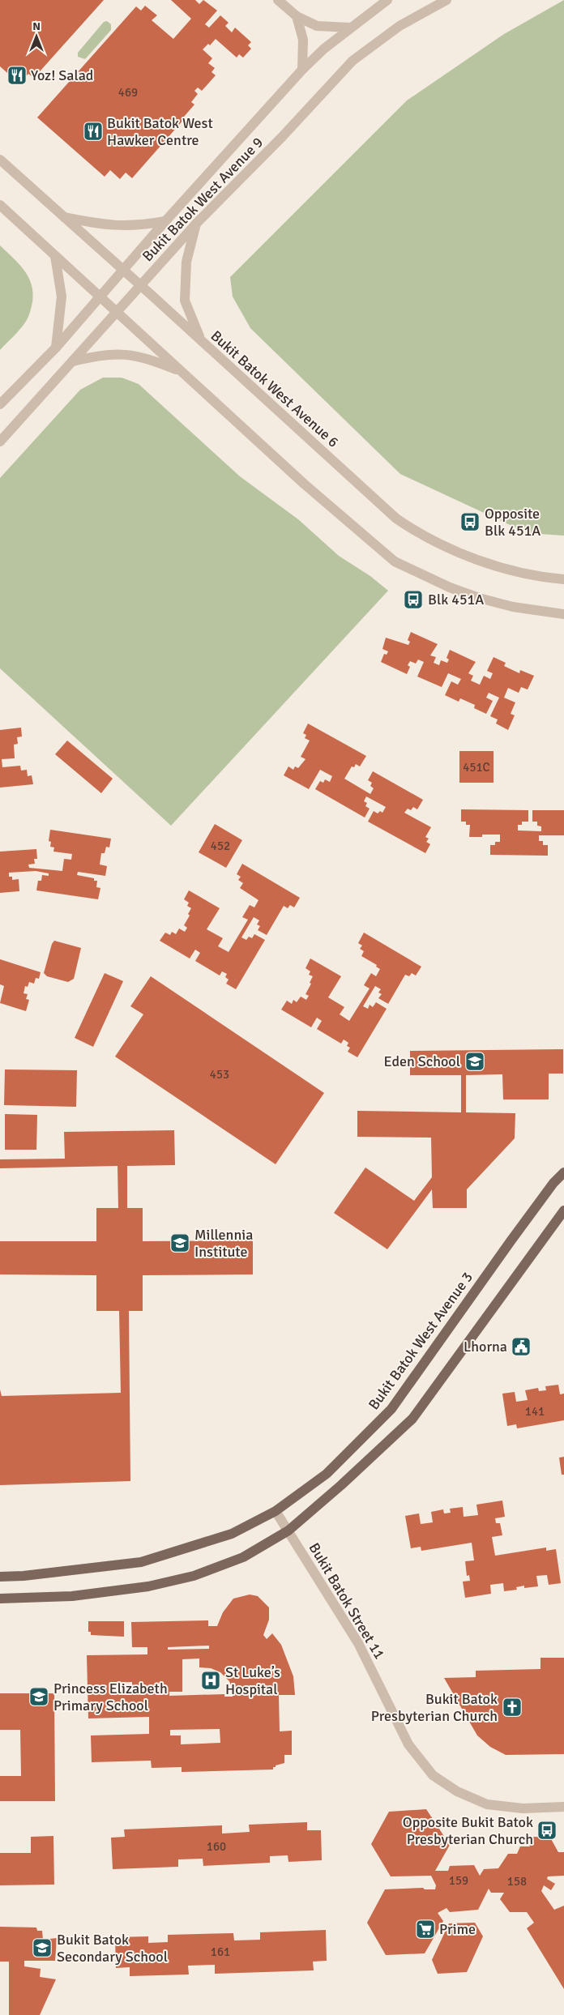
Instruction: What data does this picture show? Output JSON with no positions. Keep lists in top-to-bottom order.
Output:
{
  "streets": {
    "main road": ["Bukit Batok West Avenue 3"],
    "street": ["Bukit Batok West Avenue 9", "Bukit Batok West Avenue 6", "Bukit Batok Street 11"]
  },
  "crossings": [
    ["Bukit Batok West Avenue 9", "Bukit Batok West Avenue 6"],
    ["Bukit Batok West Avenue 3", "Bukit Batok Street 11"]
  ],
  "places": {
    "restaurant": ["Yoz! Salad", "Bukit Batok West Hawker Centre"],
    "bus stop": ["Opposite Blk 451A", "Blk 451A", "Opposite Bukit Batok Presbyterian Church"],
    "school or university": [
      "Eden School",
      "Millennia Institute",
      "Princess Elizabeth Primary School",
      "Bukit Batok Secondary School"
    ],
    "public building": ["Lhorna"],
    "hospital": ["St Luke’s Hospital"],
    "church": ["Bukit Batok Presbyterian Church"],
    "supermarket": ["Prime"]
  },
  "house_numbers": [
    "469",
    "451C",
    "452",
    "453",
    "141",
    "160",
    "159",
    "158",
    "161"
  ],
  "north": "top"
}
